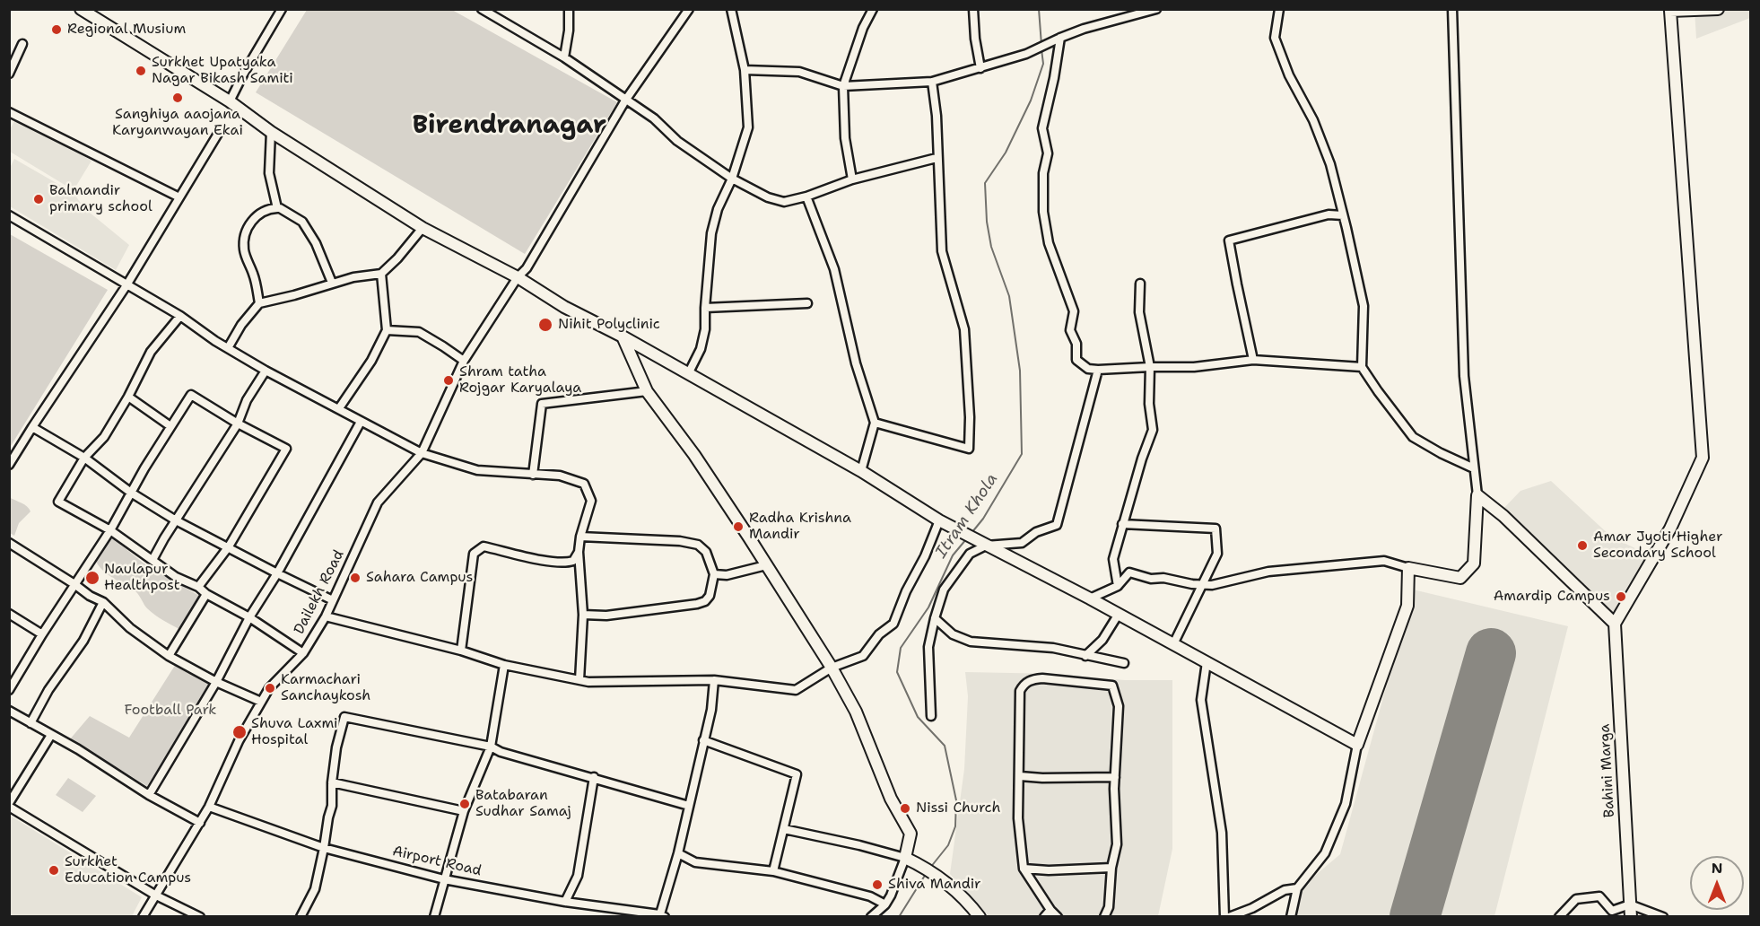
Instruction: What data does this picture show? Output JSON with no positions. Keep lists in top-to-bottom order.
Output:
{
  "streets": {
    "street": ["Dailekh Road", "Bahini Marga", "Airport Road"]
  },
  "crossings": [
    ["Dailekh Road", "Airport Road"]
  ],
  "districts": ["Birendranagar"],
  "water": ["Itram Khola"],
  "parks": ["Football Park"],
  "places": [
    "Regional Musium",
    "Surkhet Upatyaka Nagar Bikash Samiti",
    "Sanghiya aaojana Karyanwayan Ekai",
    "Balmandir primary school",
    "Nihit Polyclinic",
    "Shram tatha Rojgar Karyalaya",
    "Radha Krishna Mandir",
    "Amar Jyoti Higher Secondary School",
    "Naulapur Healthpost",
    "Sahara Campus",
    "Amardip Campus",
    "Karmachari Sanchaykosh",
    "Shuva Laxmi Hospital",
    "Batabaran Sudhar Samaj",
    "Nissi Church",
    "Surkhet Education Campus",
    "Shiva Mandir"
  ],
  "north": "top"
}
